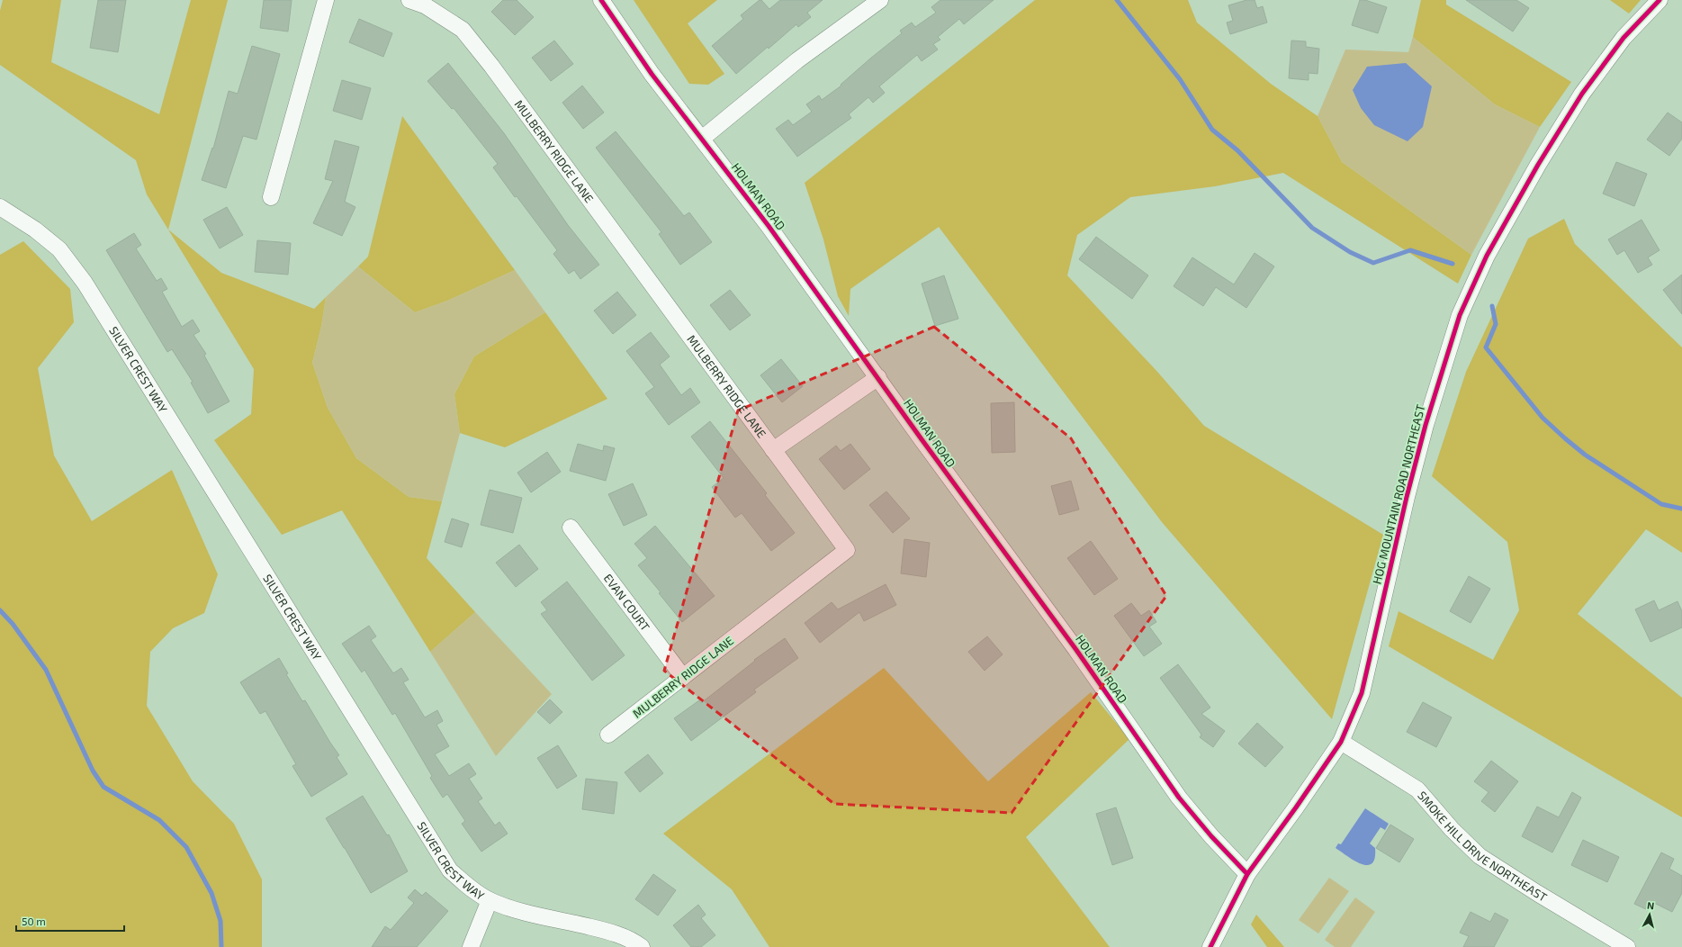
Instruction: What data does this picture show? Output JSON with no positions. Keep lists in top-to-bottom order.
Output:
{
  "streets": {
    "street": [
      "MULBERRY RIDGE LANE",
      "HOLMAN ROAD",
      "SILVER CREST WAY",
      "HOG MOUNTAIN ROAD NORTHEAST",
      "EVAN COURT",
      "SMOKE HILL DRIVE NORTHEAST"
    ]
  },
  "crossings": [
    ["MULBERRY RIDGE LANE", "EVAN COURT"],
    ["HOLMAN ROAD", "HOG MOUNTAIN ROAD NORTHEAST"],
    ["HOG MOUNTAIN ROAD NORTHEAST", "SMOKE HILL DRIVE NORTHEAST"]
  ],
  "scale_bar": "50 m",
  "north": "top"
}
